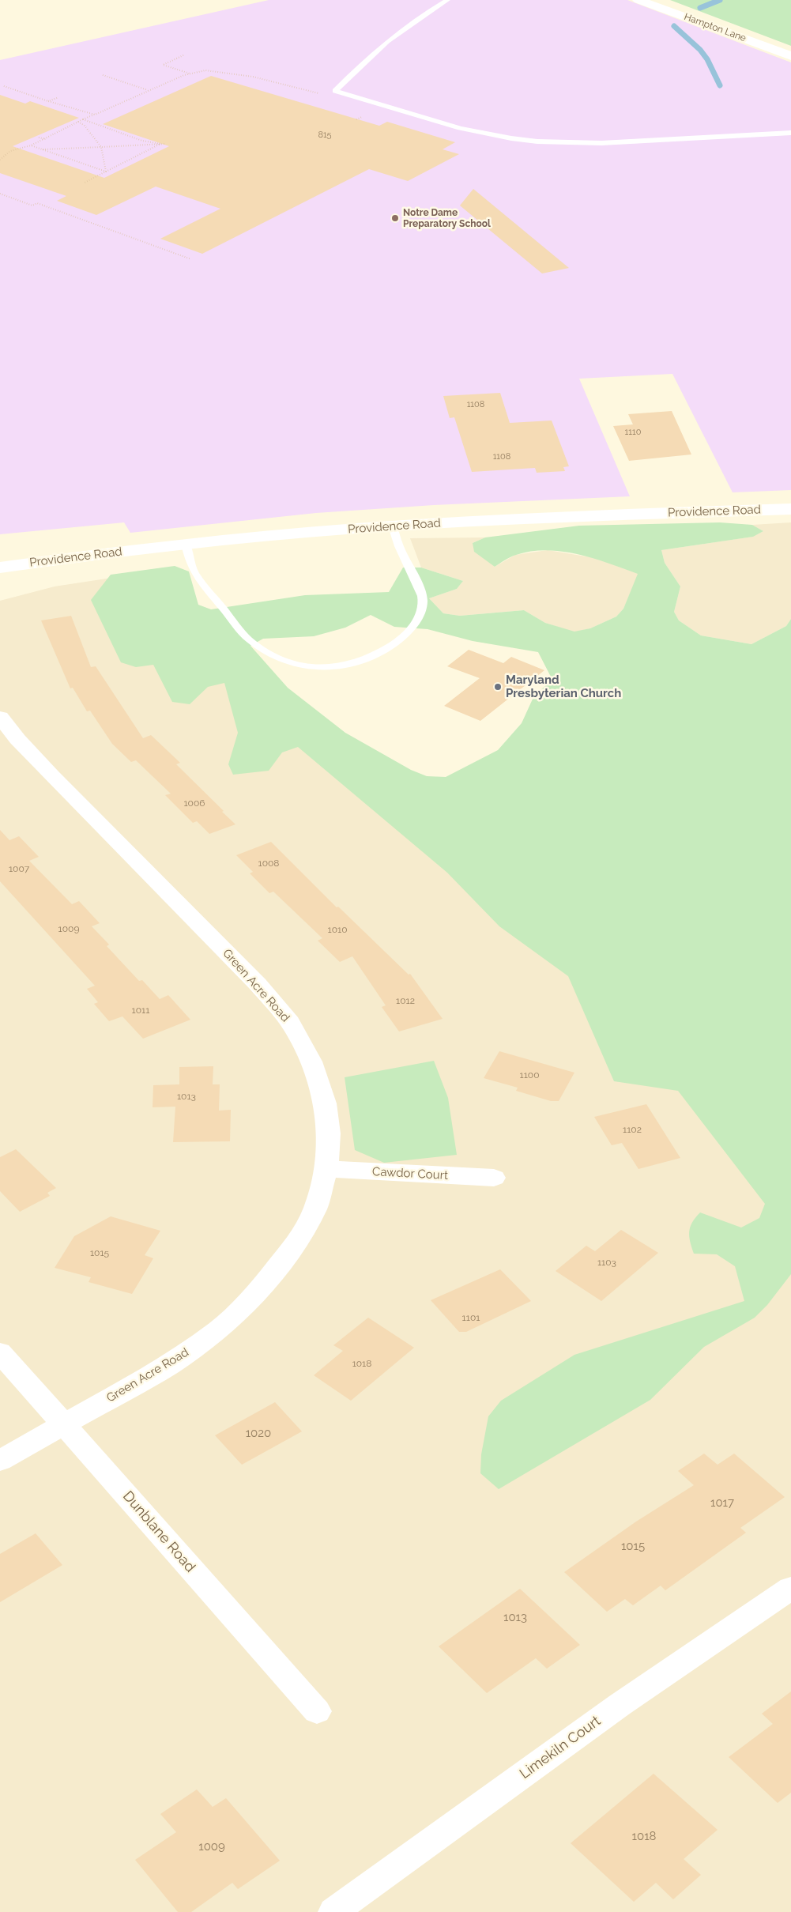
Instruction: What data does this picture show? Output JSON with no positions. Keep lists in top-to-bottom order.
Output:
{
  "streets": {
    "street": [
      "Hampton Lane",
      "Providence Road",
      "Green Acre Road",
      "Cawdor Court",
      "Dunblane Road",
      "Limekiln Court"
    ]
  },
  "crossings": [
    ["Green Acre Road", "Cawdor Court"],
    ["Green Acre Road", "Dunblane Road"]
  ],
  "places": ["Notre Dame Preparatory School", "Maryland Presbyterian Church"],
  "house_numbers": [
    "815",
    "1108",
    "1110",
    "1108",
    "1006",
    "1008",
    "1007",
    "1009",
    "1010",
    "1012",
    "1011",
    "1100",
    "1013",
    "1102",
    "1015",
    "1103",
    "1101",
    "1018",
    "1020",
    "1017",
    "1015",
    "1013",
    "1018",
    "1009"
  ]
}
